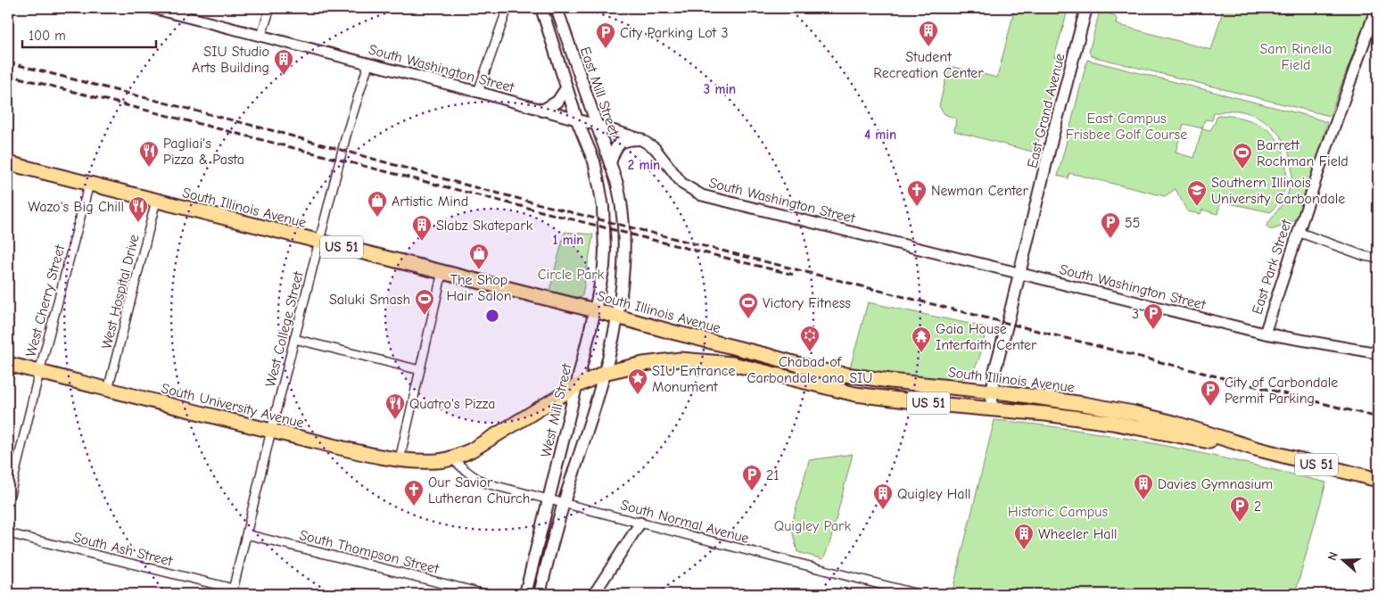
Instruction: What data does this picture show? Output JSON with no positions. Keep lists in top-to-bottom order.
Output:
{
  "streets": {
    "highway": ["South Illinois Avenue", "US 51", "South University Avenue"],
    "main road": ["East Mill Street", "East Grand Avenue", "West Mill Street"],
    "street": [
      "South Washington Street",
      "East Park Street",
      "West Hospital Drive",
      "West Cherry Street",
      "West College Street",
      "South Normal Avenue",
      "South Ash Street",
      "South Thompson Street"
    ]
  },
  "crossings": [
    ["South Washington Street", "East Mill Street"],
    ["South Washington Street", "East Grand Avenue"],
    ["South Washington Street", "East Park Street"],
    ["South Washington Street", "West College Street"],
    ["East Mill Street", "South Illinois Avenue"],
    ["East Mill Street", "West Mill Street"],
    ["East Grand Avenue", "South Illinois Avenue"],
    ["South Illinois Avenue", "West Hospital Drive"],
    ["South Illinois Avenue", "West Cherry Street"],
    ["South Illinois Avenue", "West College Street"],
    ["South Illinois Avenue", "South University Avenue"],
    ["South Illinois Avenue", "West Mill Street"],
    ["South Illinois Avenue", "South Normal Avenue"],
    ["West Hospital Drive", "South University Avenue"],
    ["West Cherry Street", "South University Avenue"],
    ["West College Street", "South University Avenue"],
    ["West College Street", "South Ash Street"],
    ["West College Street", "South Thompson Street"],
    ["South University Avenue", "South Normal Avenue"],
    ["West Mill Street", "South Normal Avenue"]
  ],
  "parks": [
    "Sam Rinella Field",
    "East Campus Frisbee Golf Course",
    "Circle Park",
    "Historic Campus",
    "Quigley Park"
  ],
  "places": {
    "building": [
      "Student Recreation Center",
      "SIU Studio Arts Building",
      "Slabz Skatepark",
      "Davies Gymnasium",
      "Quigley Hall",
      "Wheeler Hall"
    ],
    "parking": [
      "City Parking Lot 3",
      "55",
      "3",
      "City of Carbondale Permit Parking",
      "21",
      "2"
    ],
    "restaurant": ["Pagliai's Pizza & Pasta", "Wazo's Big Chill", "Quatro's Pizza"],
    "sports": ["Barrett Rochman Field", "Saluki Smash", "Victory Fitness"],
    "church": ["Newman Center", "Our Savior Lutheran Church"],
    "school or university": ["Southern Illinois University Carbondale"],
    "shop": ["Artistic Mind", "The Shop Hair Salon"],
    "synagogue": ["Chabad of Carbondale ana SIU"],
    "temple": ["Gaia House Interfaith Center"],
    "place": ["SIU Entrance Monument"]
  },
  "scale_bar": "100 m",
  "north": "left",
  "rings": [
    "3 min",
    "4 min",
    "2 min",
    "1 min"
  ]
}
